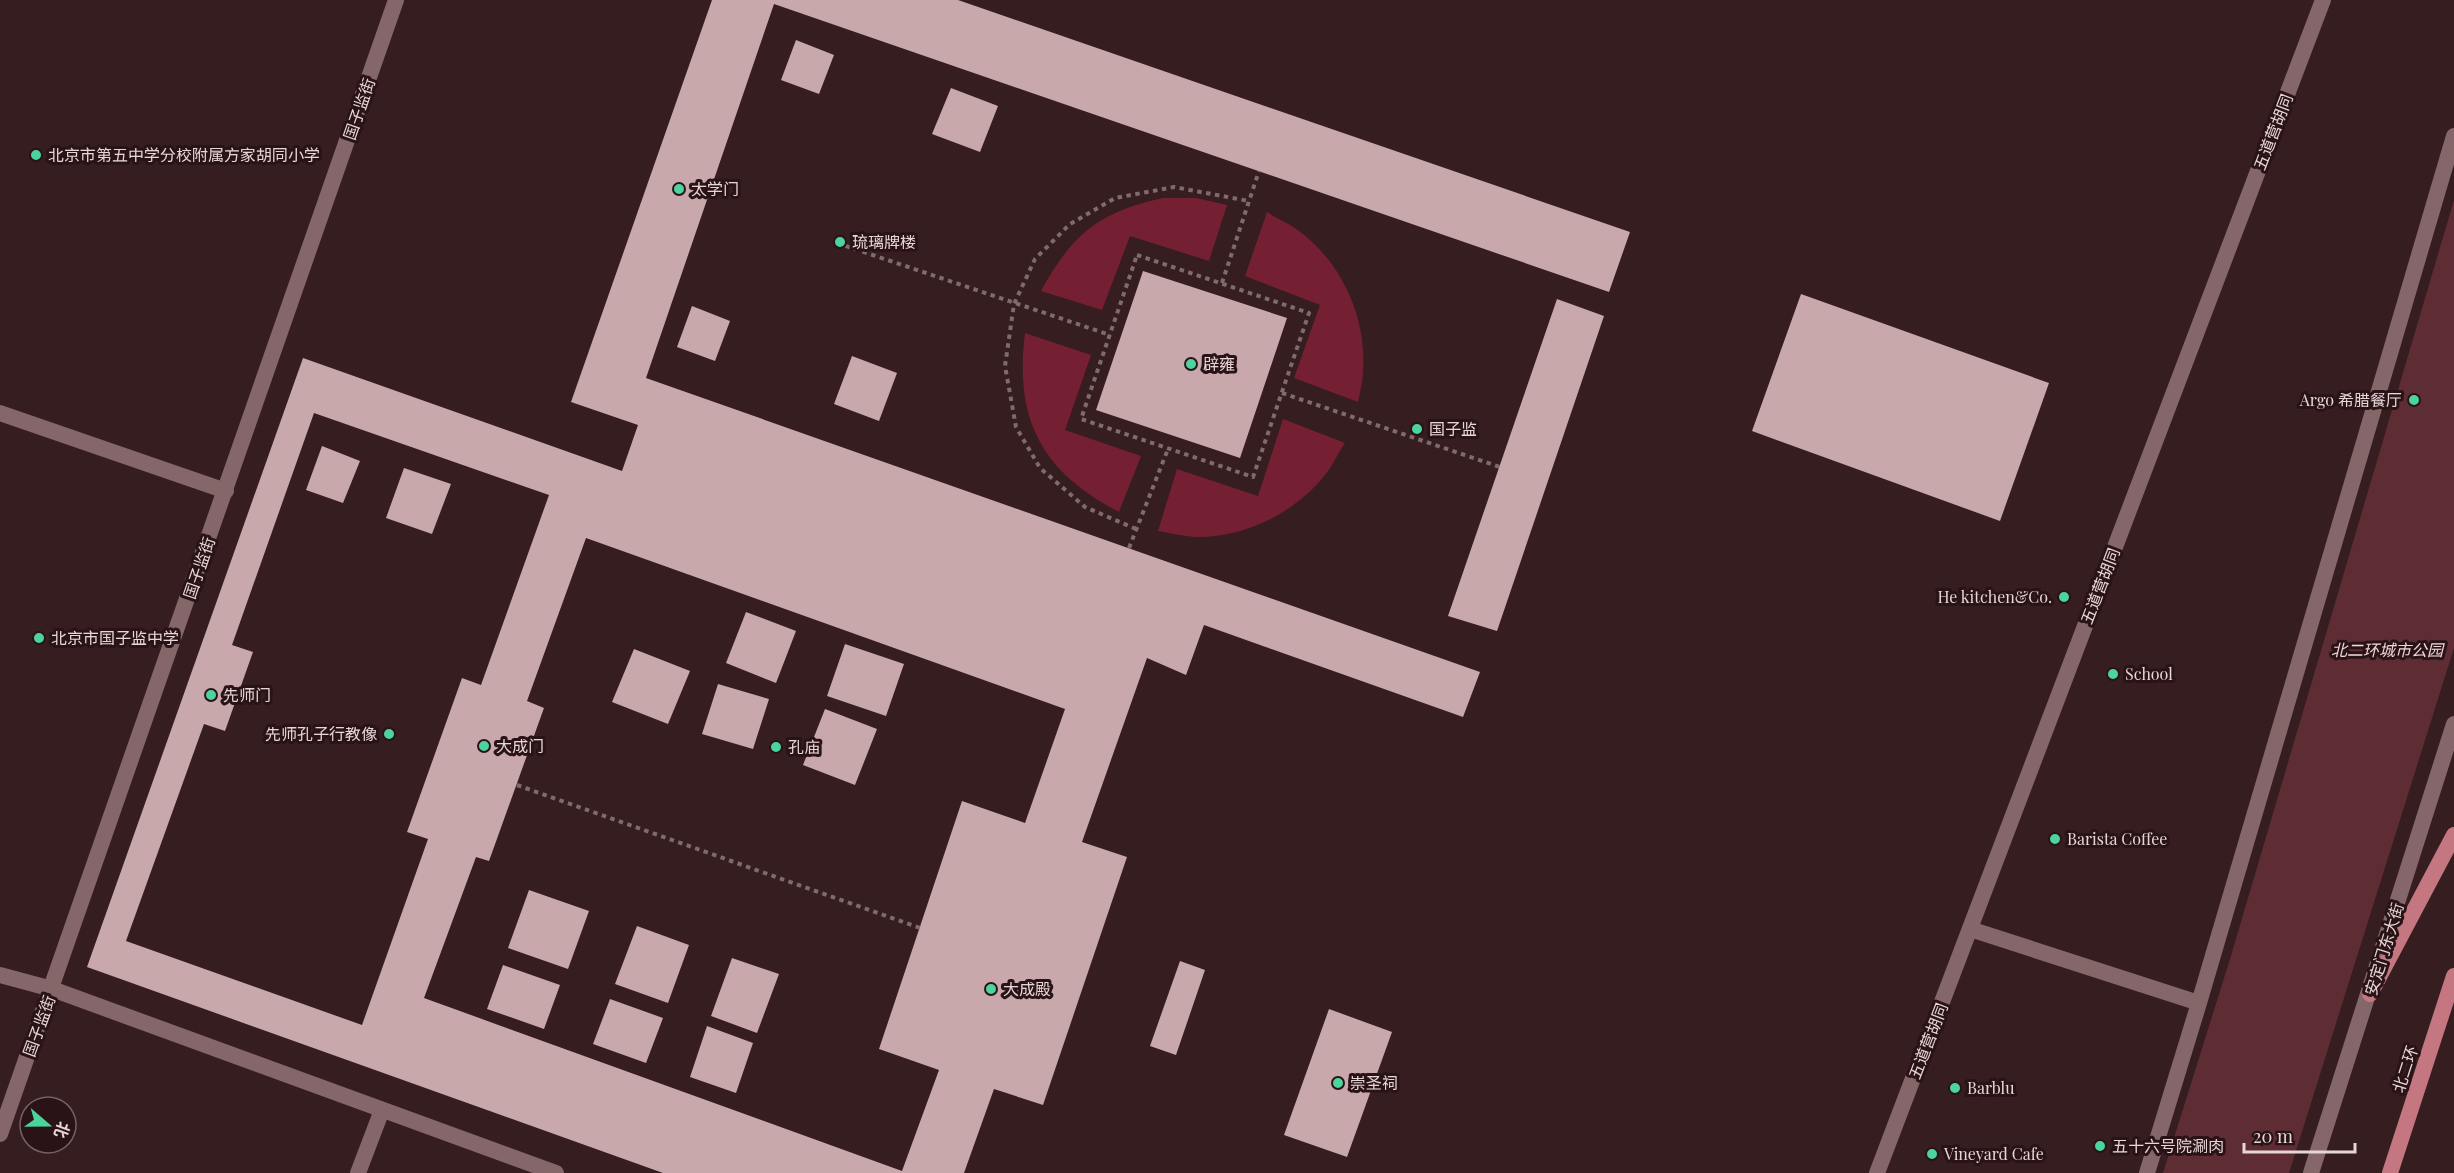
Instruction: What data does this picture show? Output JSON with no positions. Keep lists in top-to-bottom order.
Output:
{
  "streets": {
    "highway": ["北二环"],
    "street": ["国子监街", "五道营胡同", "安定门东大街"]
  },
  "parks": ["北二环城市公园"],
  "places": [
    "北京市第五中学分校附属方家胡同小学",
    "太学门",
    "琉璃牌楼",
    "辟雍",
    "Argo 希腊餐厅",
    "国子监",
    "He kitchen&Co.",
    "北京市国子监中学",
    "School",
    "先师门",
    "先师孔子行教像",
    "大成门",
    "孔庙",
    "Barista Coffee",
    "大成殿",
    "崇圣祠",
    "Barblu",
    "五十六号院涮肉",
    "Vineyard Cafe"
  ],
  "scale_bar": "20 m",
  "north": "right"
}
